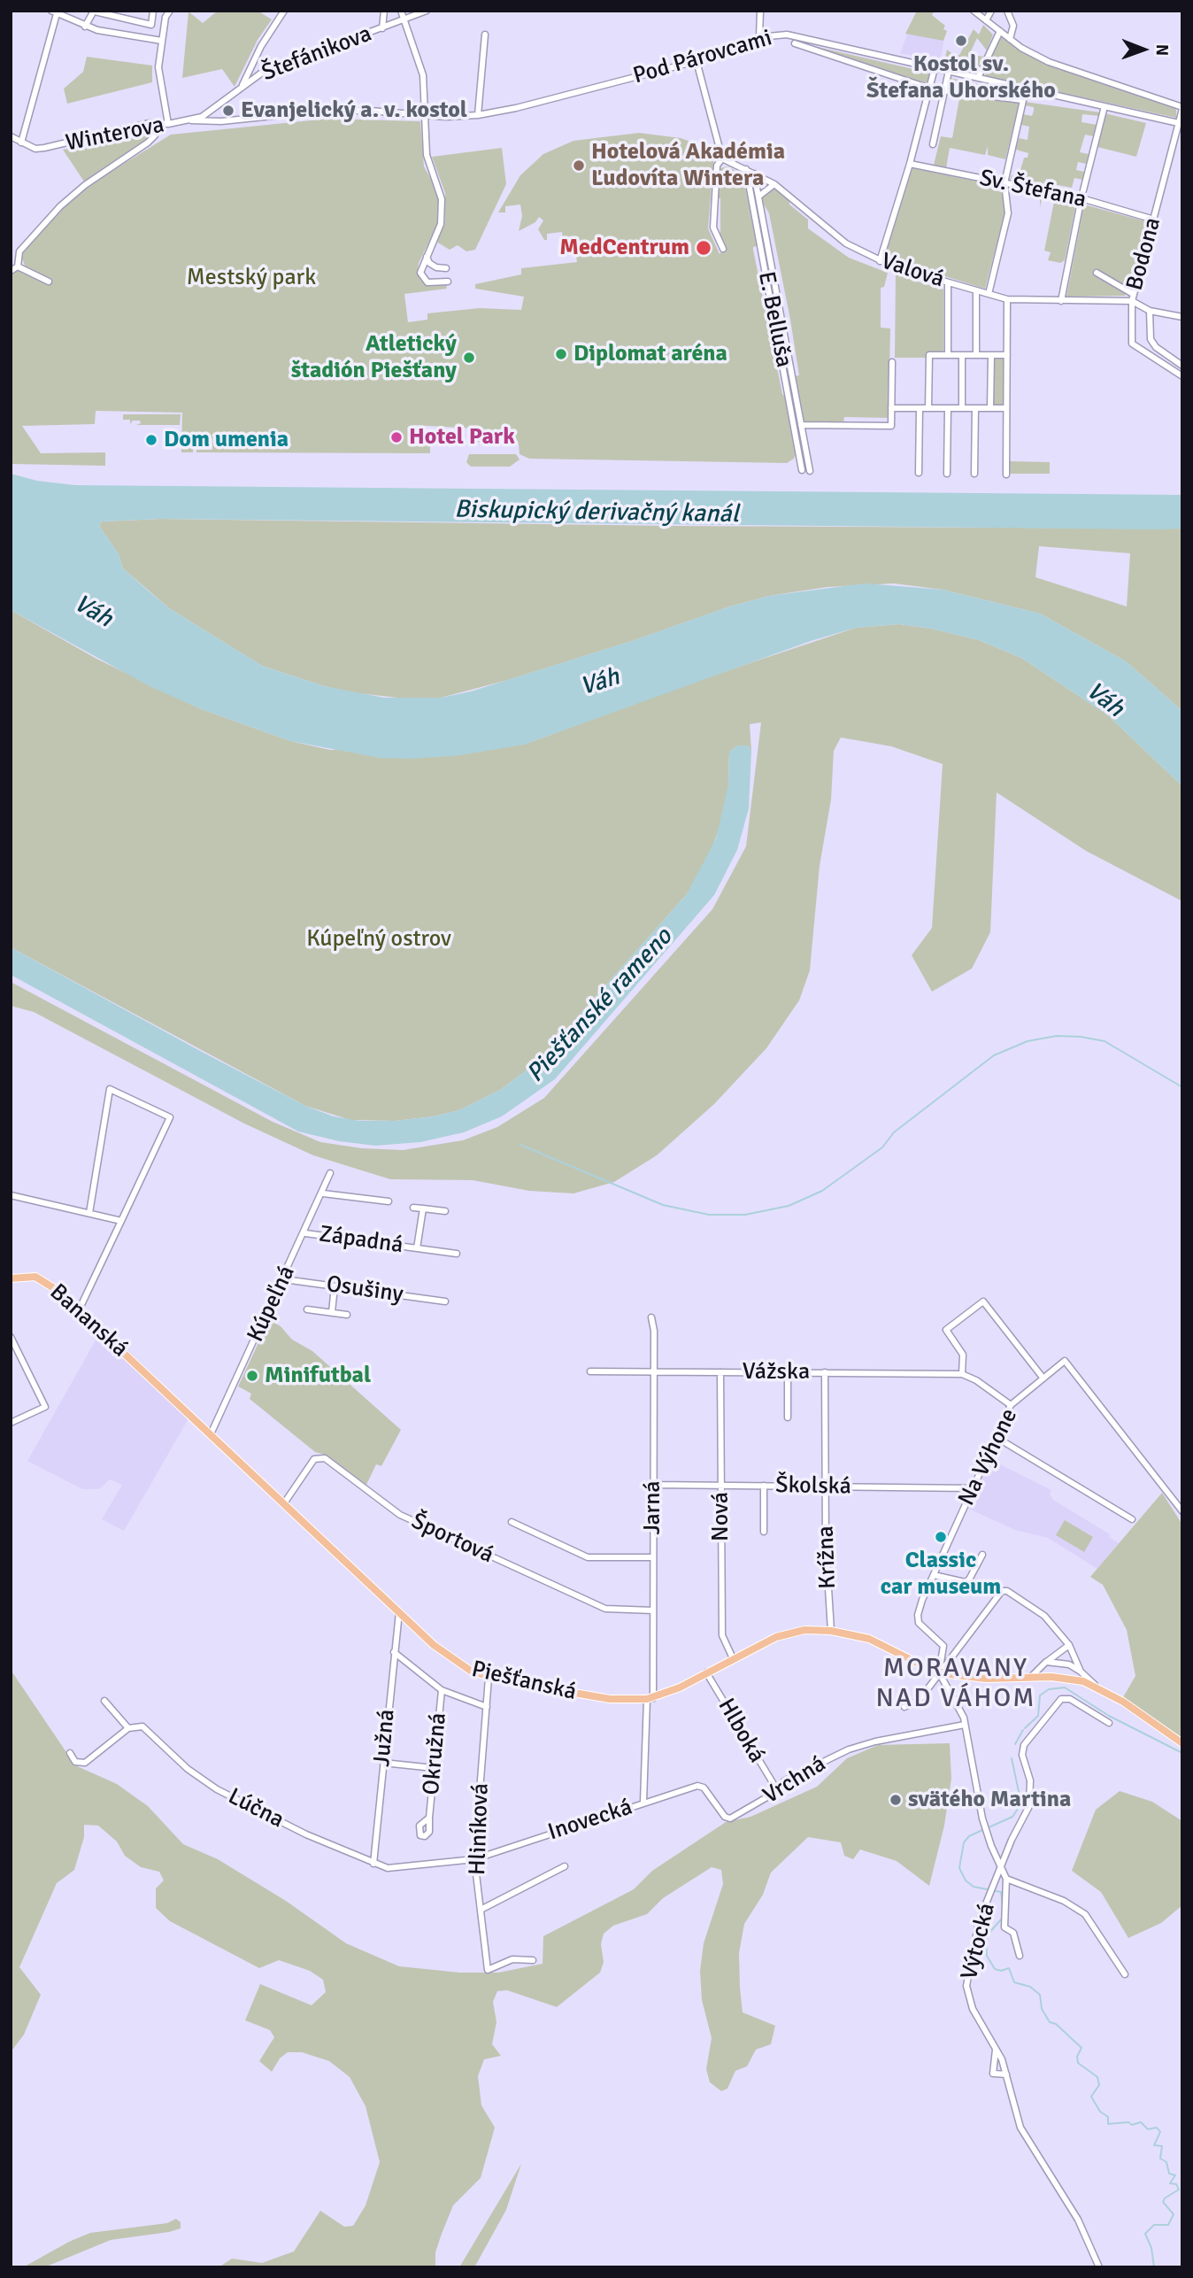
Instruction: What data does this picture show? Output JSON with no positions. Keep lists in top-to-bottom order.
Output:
{
  "streets": {
    "main road": ["Bananská", "Piešťanská"],
    "street": [
      "Štefánikova",
      "Pod Párovcami",
      "Winterova",
      "Sv. Štefana",
      "Bodona",
      "Valová",
      "E. Belluša",
      "Západná",
      "Osušiny",
      "Kúpeľná",
      "Vážska",
      "Na Výhone",
      "Školská",
      "Jarná",
      "Nová",
      "Športová",
      "Krížna",
      "Hlboká",
      "Južná",
      "Okružná",
      "Vrchná",
      "Lúčna",
      "Inovecká",
      "Hliníková",
      "Výtocká"
    ]
  },
  "crossings": [
    ["Štefánikova", "Winterova"],
    ["Pod Párovcami", "Winterova"],
    ["Pod Párovcami", "Bodona"],
    ["Sv. Štefana", "Bodona"],
    ["Bodona", "Valová"],
    ["Valová", "E. Belluša"],
    ["Západná", "Kúpeľná"],
    ["Osušiny", "Kúpeľná"],
    ["Kúpeľná", "Piešťanská"],
    ["Bananská", "Piešťanská"],
    ["Vážska", "Na Výhone"],
    ["Vážska", "Jarná"],
    ["Vážska", "Nová"],
    ["Vážska", "Krížna"],
    ["Na Výhone", "Školská"],
    ["Na Výhone", "Piešťanská"],
    ["Školská", "Jarná"],
    ["Školská", "Nová"],
    ["Školská", "Krížna"],
    ["Jarná", "Športová"],
    ["Jarná", "Piešťanská"],
    ["Jarná", "Inovecká"],
    ["Nová", "Piešťanská"],
    ["Športová", "Piešťanská"],
    ["Krížna", "Piešťanská"],
    ["Piešťanská", "Hlboká"],
    ["Piešťanská", "Južná"],
    ["Piešťanská", "Inovecká"],
    ["Piešťanská", "Hliníková"],
    ["Hlboká", "Vrchná"],
    ["Južná", "Lúčna"],
    ["Vrchná", "Inovecká"],
    ["Lúčna", "Inovecká"],
    ["Lúčna", "Hliníková"],
    ["Inovecká", "Hliníková"]
  ],
  "districts": ["MORAVANY NAD VÁHOM"],
  "water": ["Biskupický derivačný kanál", "Váh", "Piešťanské rameno"],
  "parks": ["Mestský park", "Kúpeľný ostrov"],
  "places": [
    "Kostol sv. Štefana Uhorského",
    "Evanjelický a. v. kostol",
    "Hotelová Akadémia Ľudovíta Wintera",
    "MedCentrum",
    "Diplomat aréna",
    "Atletický štadión Piešťany",
    "Hotel Park",
    "Dom umenia",
    "Minifutbal",
    "Classic car museum",
    "svätého Martina"
  ],
  "north": "right"
}
